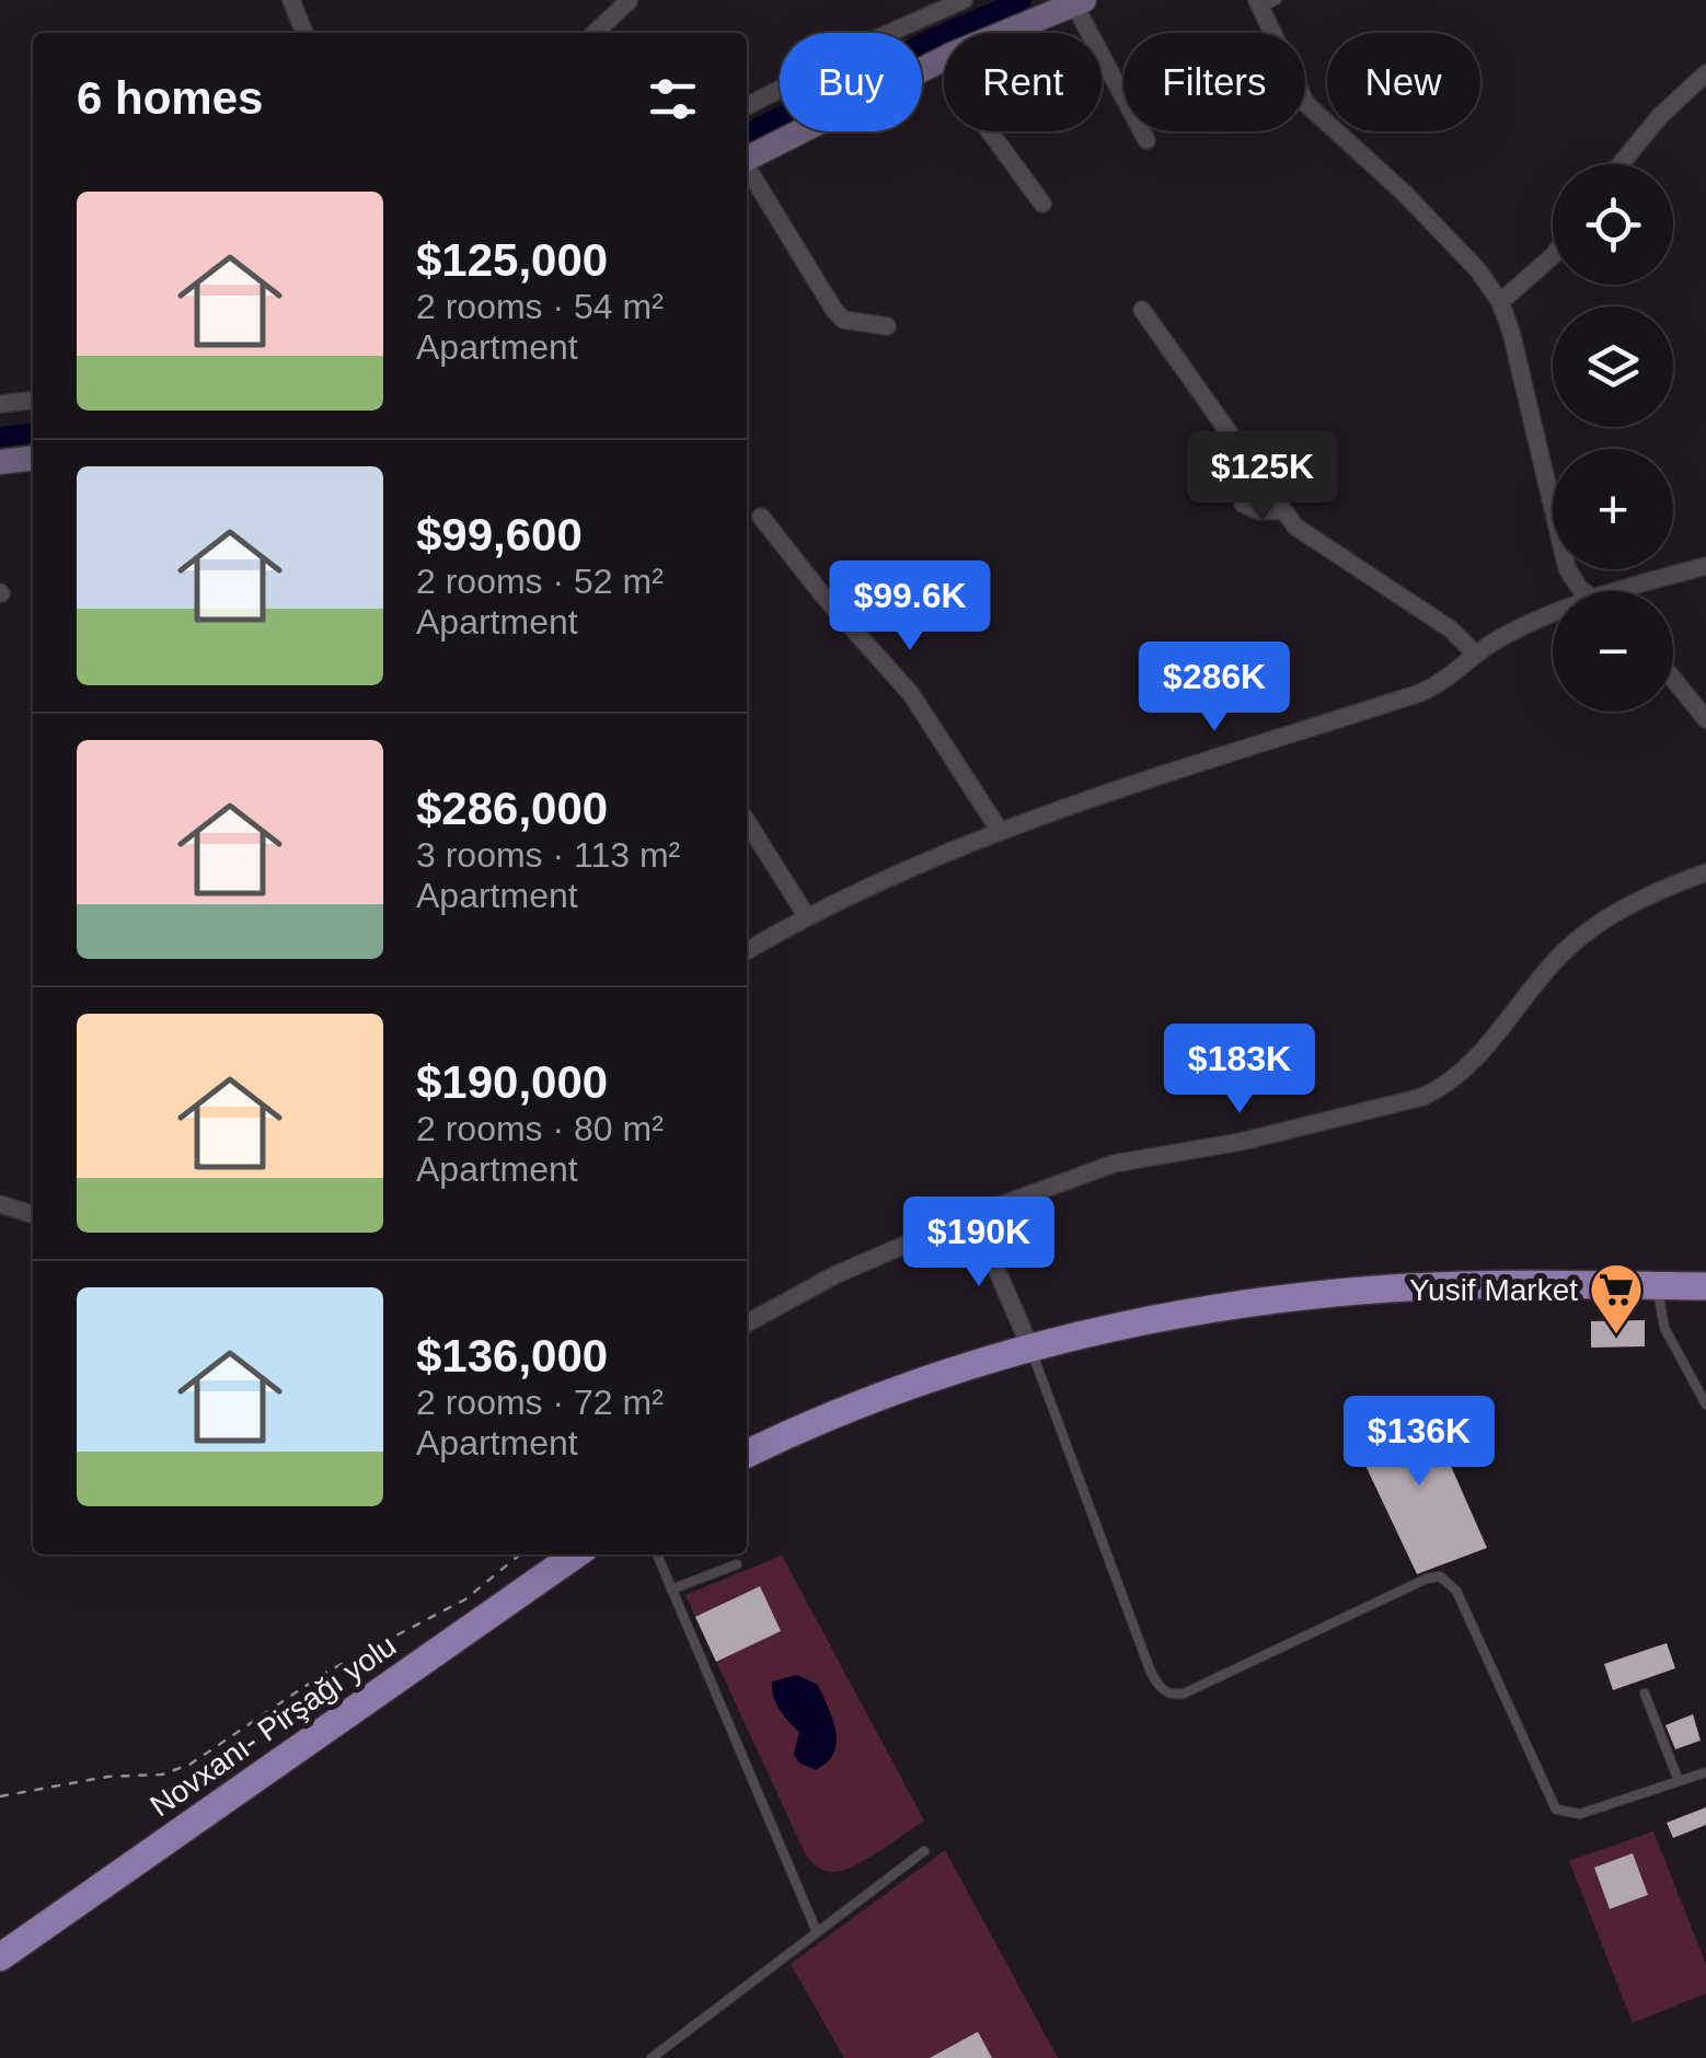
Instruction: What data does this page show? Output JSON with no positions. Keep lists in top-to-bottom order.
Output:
{
  "streets": {
    "main road": ["Novxanı- Pirşağı yolu"]
  },
  "places": {
    "supermarket": ["Yusif Market"]
  },
  "page": {
    "chip": [
      "Buy",
      "Rent",
      "Filters",
      "New"
    ],
    "heading": "6 homes",
    "map_buttons": ["+", "−"],
    "list": [
      {
        "name": "$125,000",
        "note": "2 rooms · 54 m² · Apartment"
      },
      {
        "name": "$99,600",
        "note": "2 rooms · 52 m² · Apartment"
      },
      {
        "name": "$286,000",
        "note": "3 rooms · 113 m² · Apartment"
      },
      {
        "name": "$190,000",
        "note": "2 rooms · 80 m² · Apartment"
      },
      {
        "name": "$136,000",
        "note": "2 rooms · 72 m² · Apartment"
      }
    ],
    "price": [
      "$125K",
      "$99.6K",
      "$286K",
      "$183K",
      "$190K",
      "$136K"
    ]
  }
}
